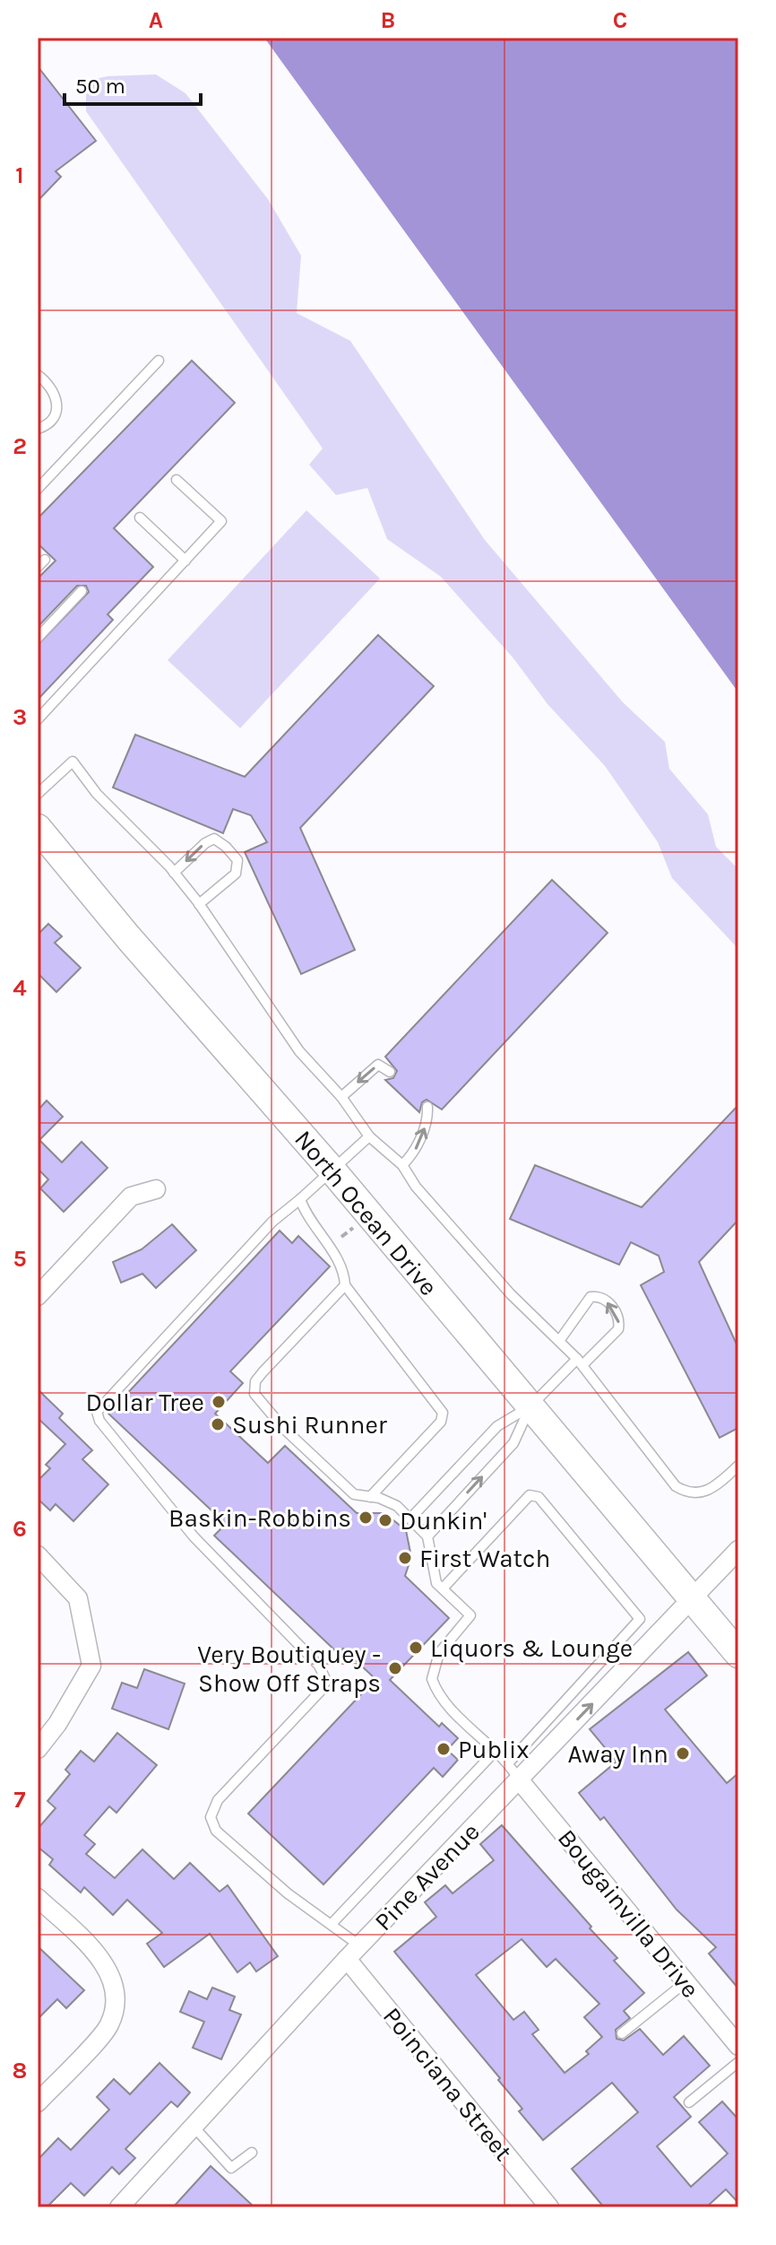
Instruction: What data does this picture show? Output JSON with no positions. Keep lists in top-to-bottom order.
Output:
{
  "streets": {
    "main road": ["North Ocean Drive"],
    "street": ["Pine Avenue", "Bougainvilla Drive", "Poinciana Street"]
  },
  "crossings": [
    ["North Ocean Drive", "Pine Avenue"],
    ["Pine Avenue", "Bougainvilla Drive"],
    ["Pine Avenue", "Poinciana Street"]
  ],
  "places": [
    "Dollar Tree",
    "Sushi Runner",
    "Baskin-Robbins",
    "Dunkin'",
    "First Watch",
    "Liquors & Lounge",
    "Very Boutiquey - Show Off Straps",
    "Publix",
    "Away Inn"
  ],
  "scale_bar": "50 m",
  "grid": {
    "columns": ["A", "B", "C"],
    "rows": [
      "1",
      "2",
      "3",
      "4",
      "5",
      "6",
      "7",
      "8"
    ]
  }
}
